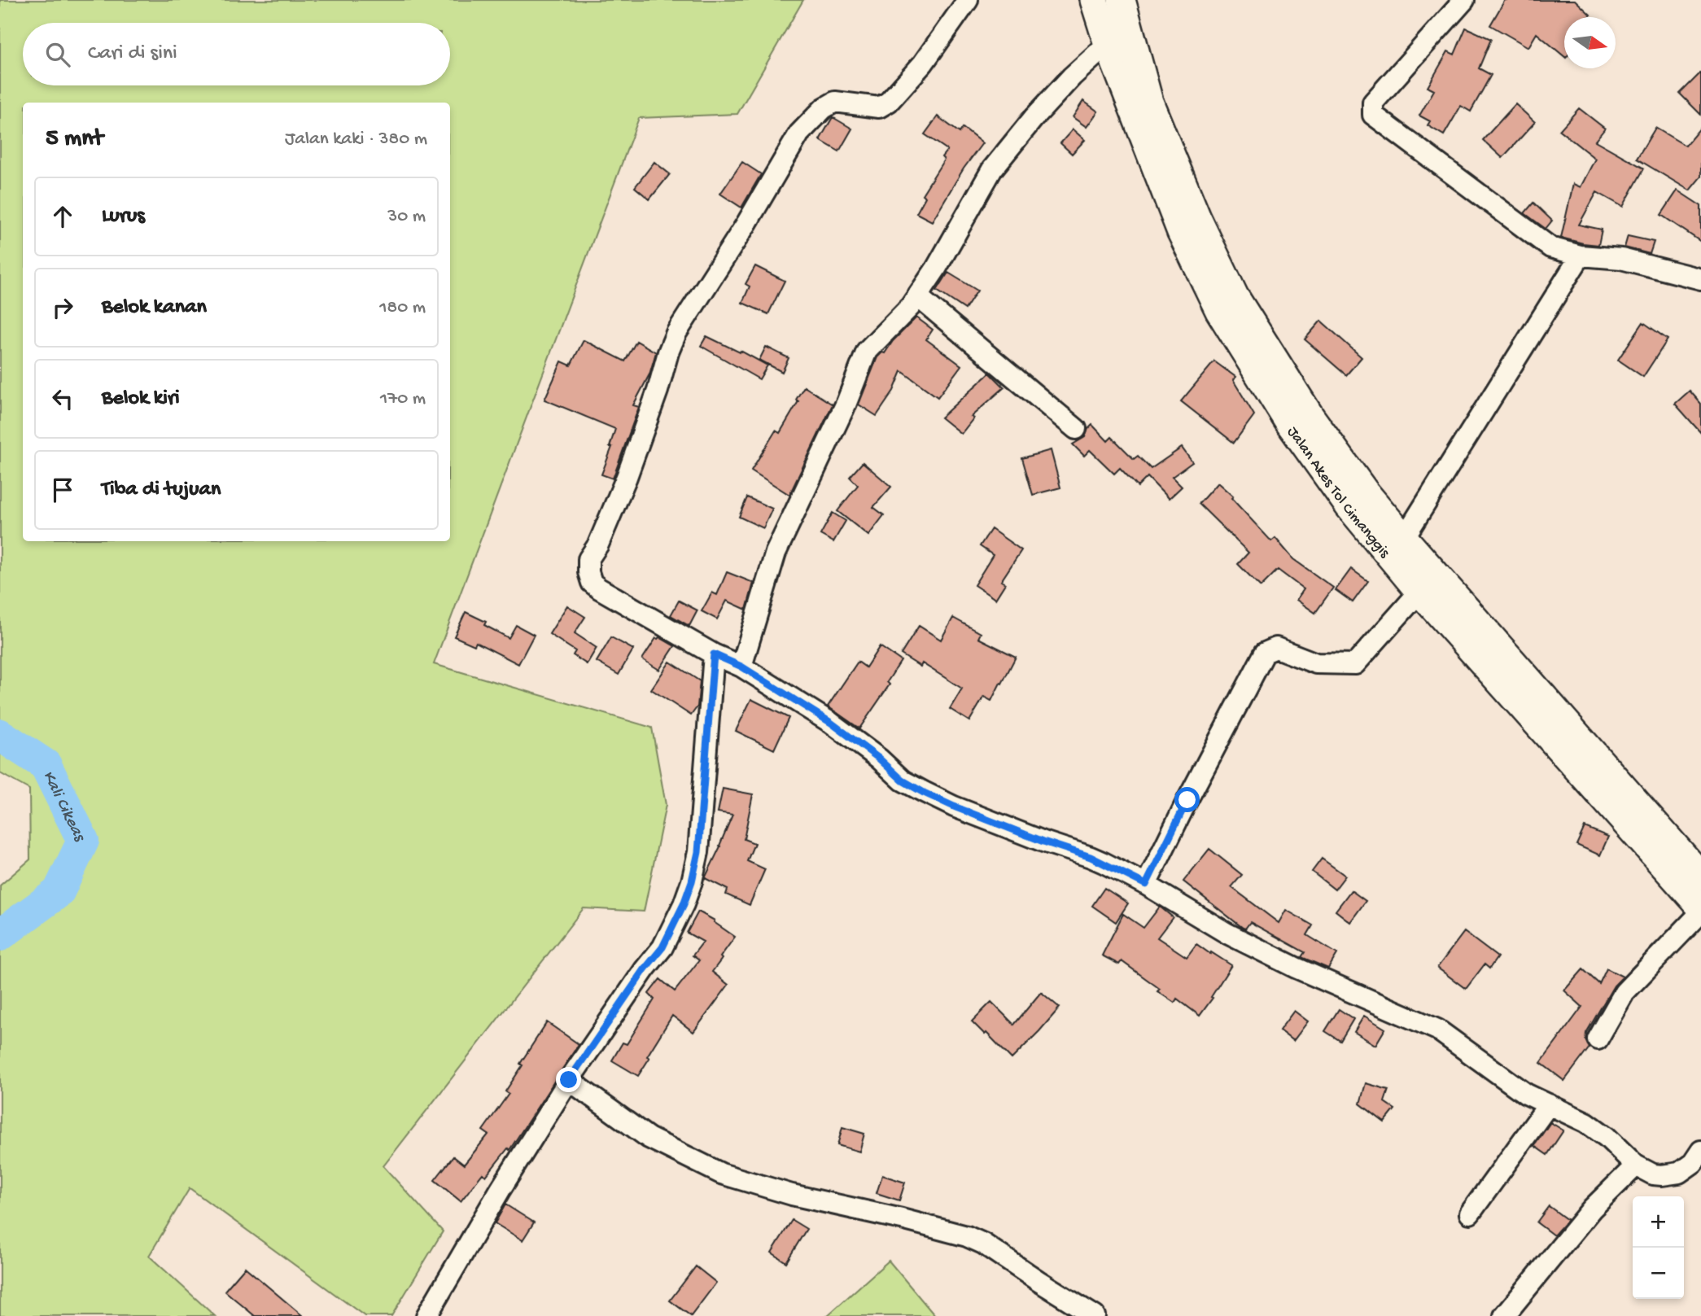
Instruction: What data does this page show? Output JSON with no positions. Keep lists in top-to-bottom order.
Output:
{
  "streets": {
    "main road": ["Jalan Akes Tol Cimanggis"]
  },
  "water": ["Kali Cikeas"],
  "north": "right",
  "page": {
    "search": "Cari di sini",
    "heading": ["5 mnt", "Jalan kaki · 380 m"],
    "list": [
      ["Lurus", "30 m"],
      ["Belok kanan", "180 m"],
      ["Belok kiri", "170 m"],
      "Tiba di tujuan"
    ],
    "map_buttons": ["+", "−"]
  }
}
